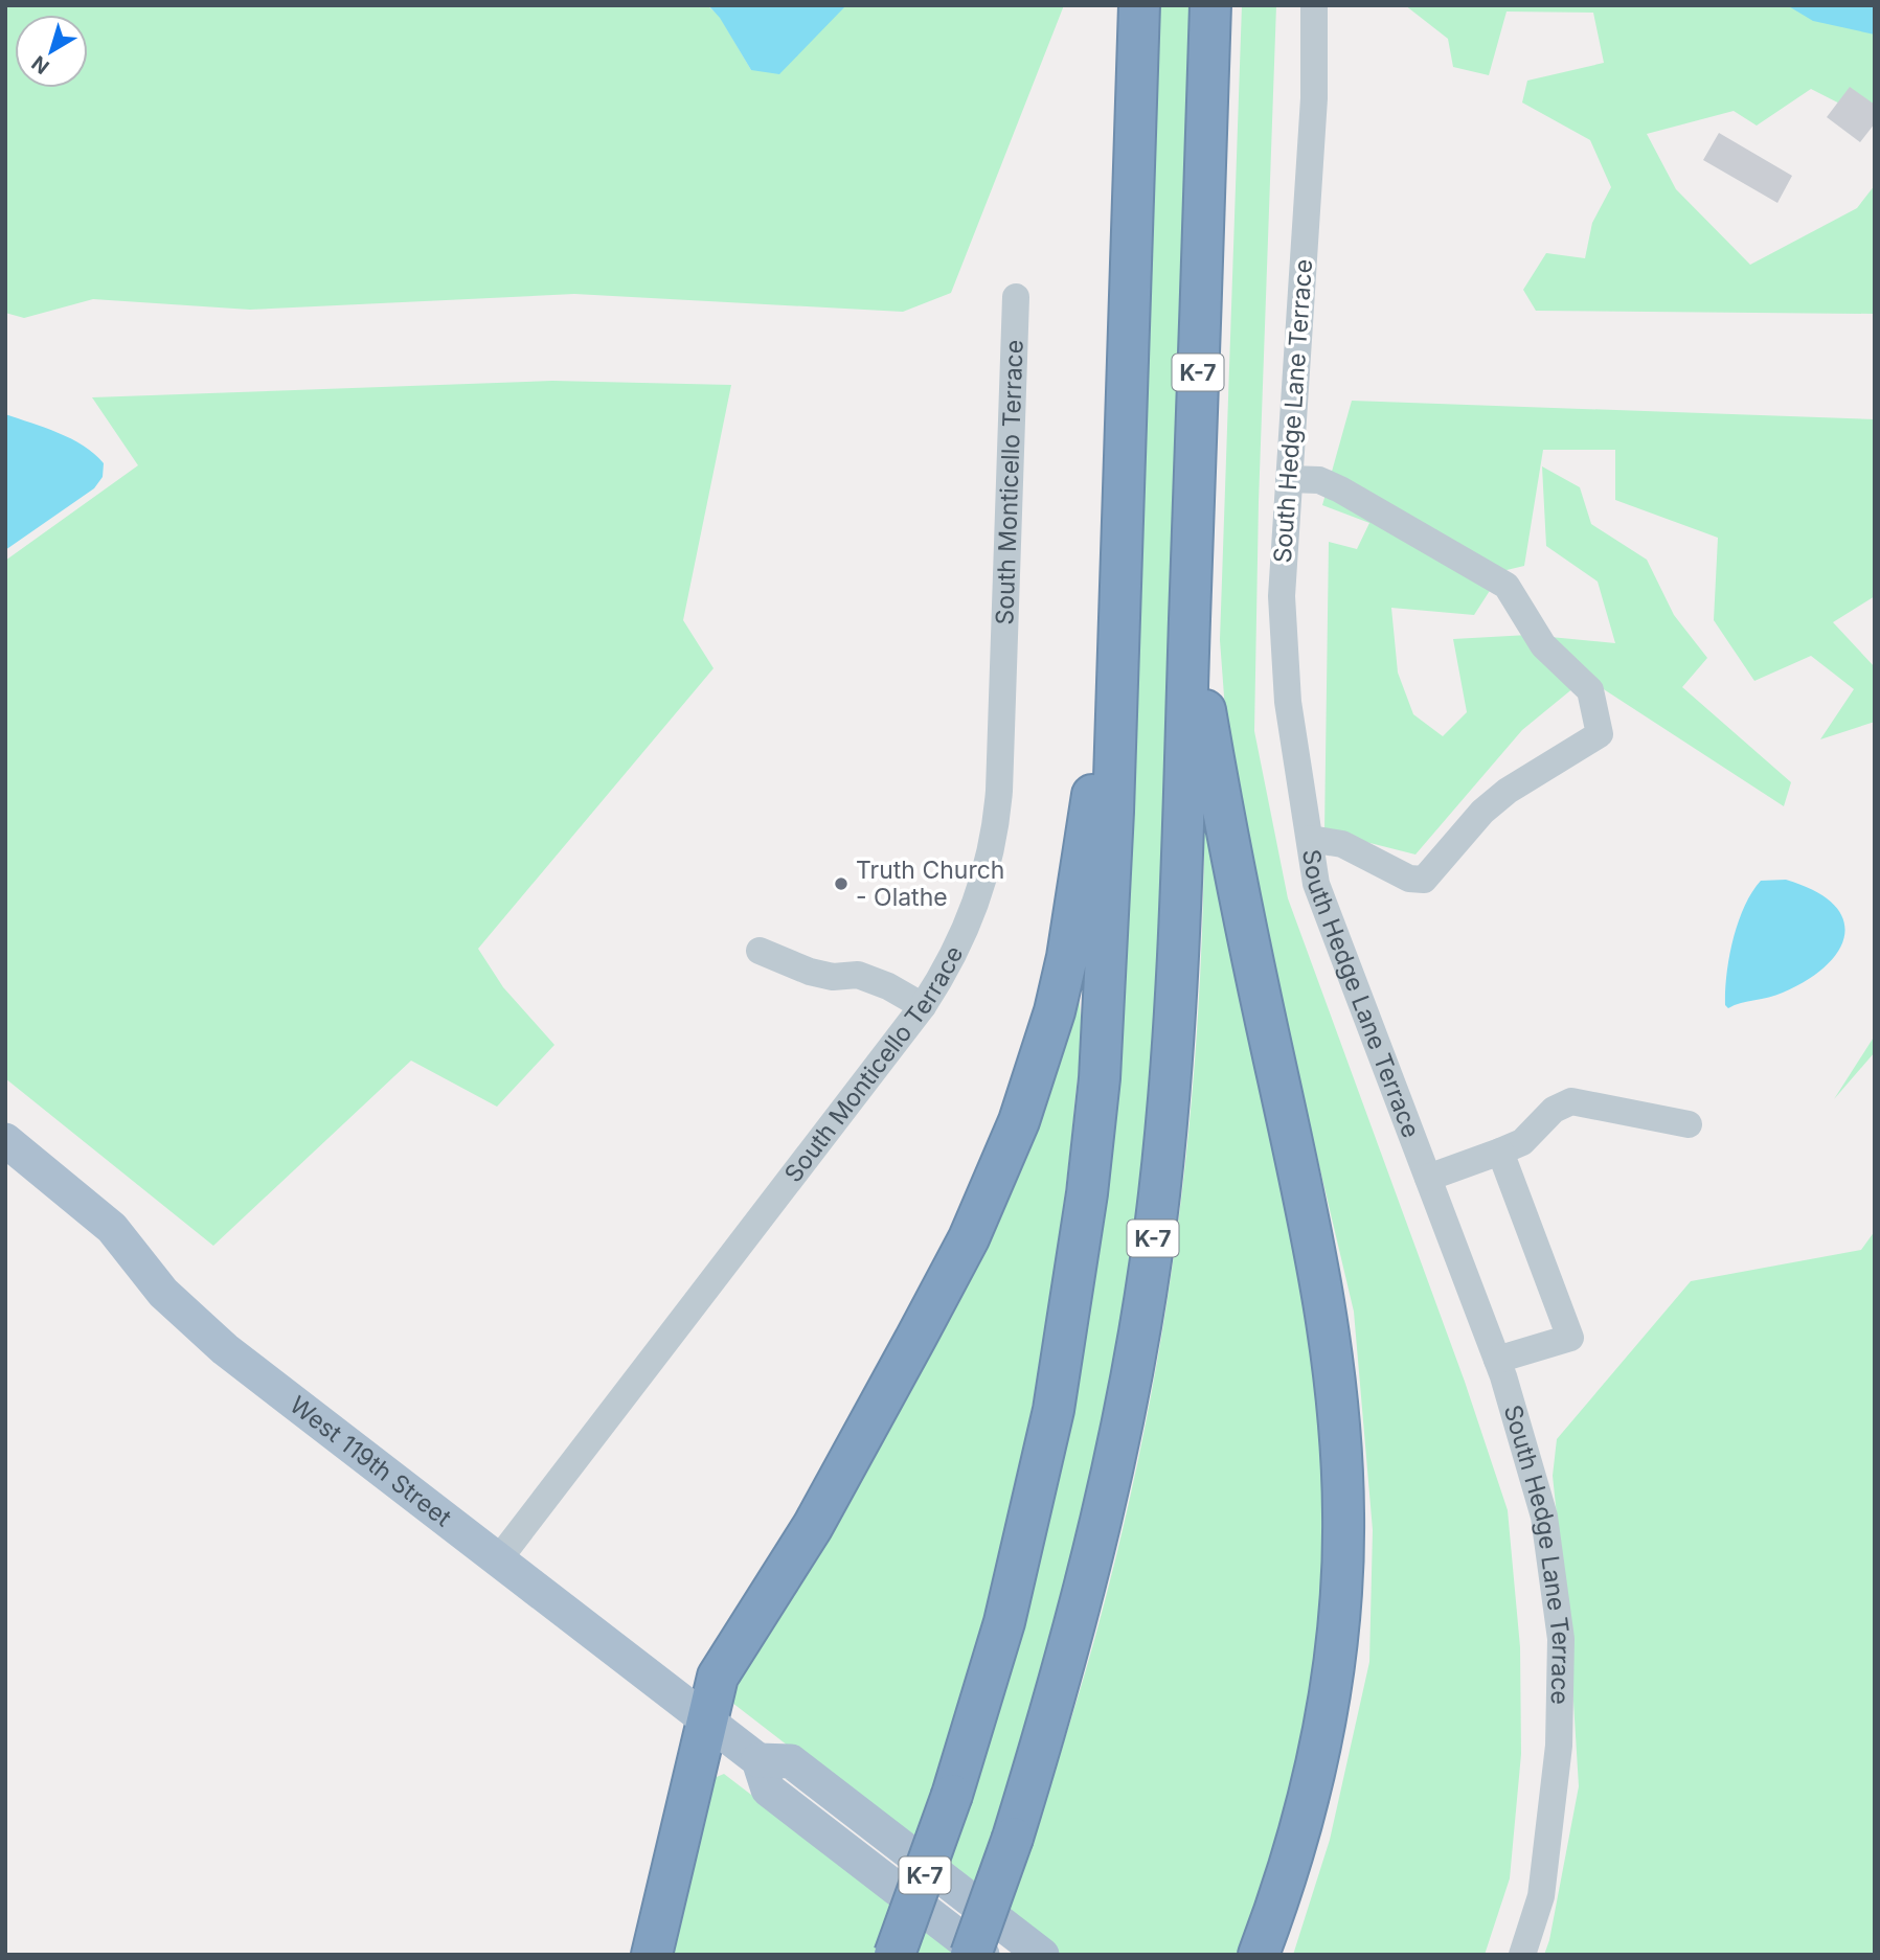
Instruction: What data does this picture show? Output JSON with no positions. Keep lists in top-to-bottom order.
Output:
{
  "streets": {
    "highway": ["K-7"],
    "main road": ["West 119th Street"],
    "street": ["South Hedge Lane Terrace", "South Monticello Terrace"]
  },
  "crossings": [
    ["South Monticello Terrace", "West 119th Street"]
  ],
  "places": ["Truth Church - Olathe"],
  "north": "bottom left"
}
